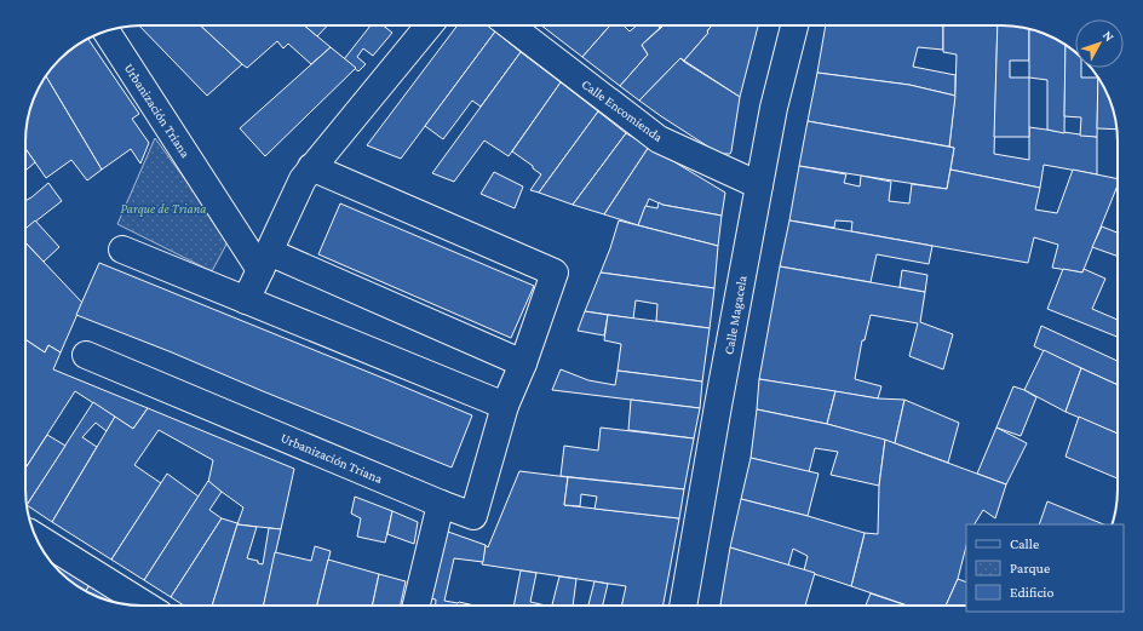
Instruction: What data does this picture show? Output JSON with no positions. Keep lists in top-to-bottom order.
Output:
{
  "streets": {
    "street": ["Urbanización Triana", "Calle Encomienda", "Calle Magacela"]
  },
  "crossings": [
    ["Calle Encomienda", "Calle Magacela"]
  ],
  "parks": ["Parque de Triana"],
  "legend": ["Calle", "Parque", "Edificio"],
  "north": "top right"
}
